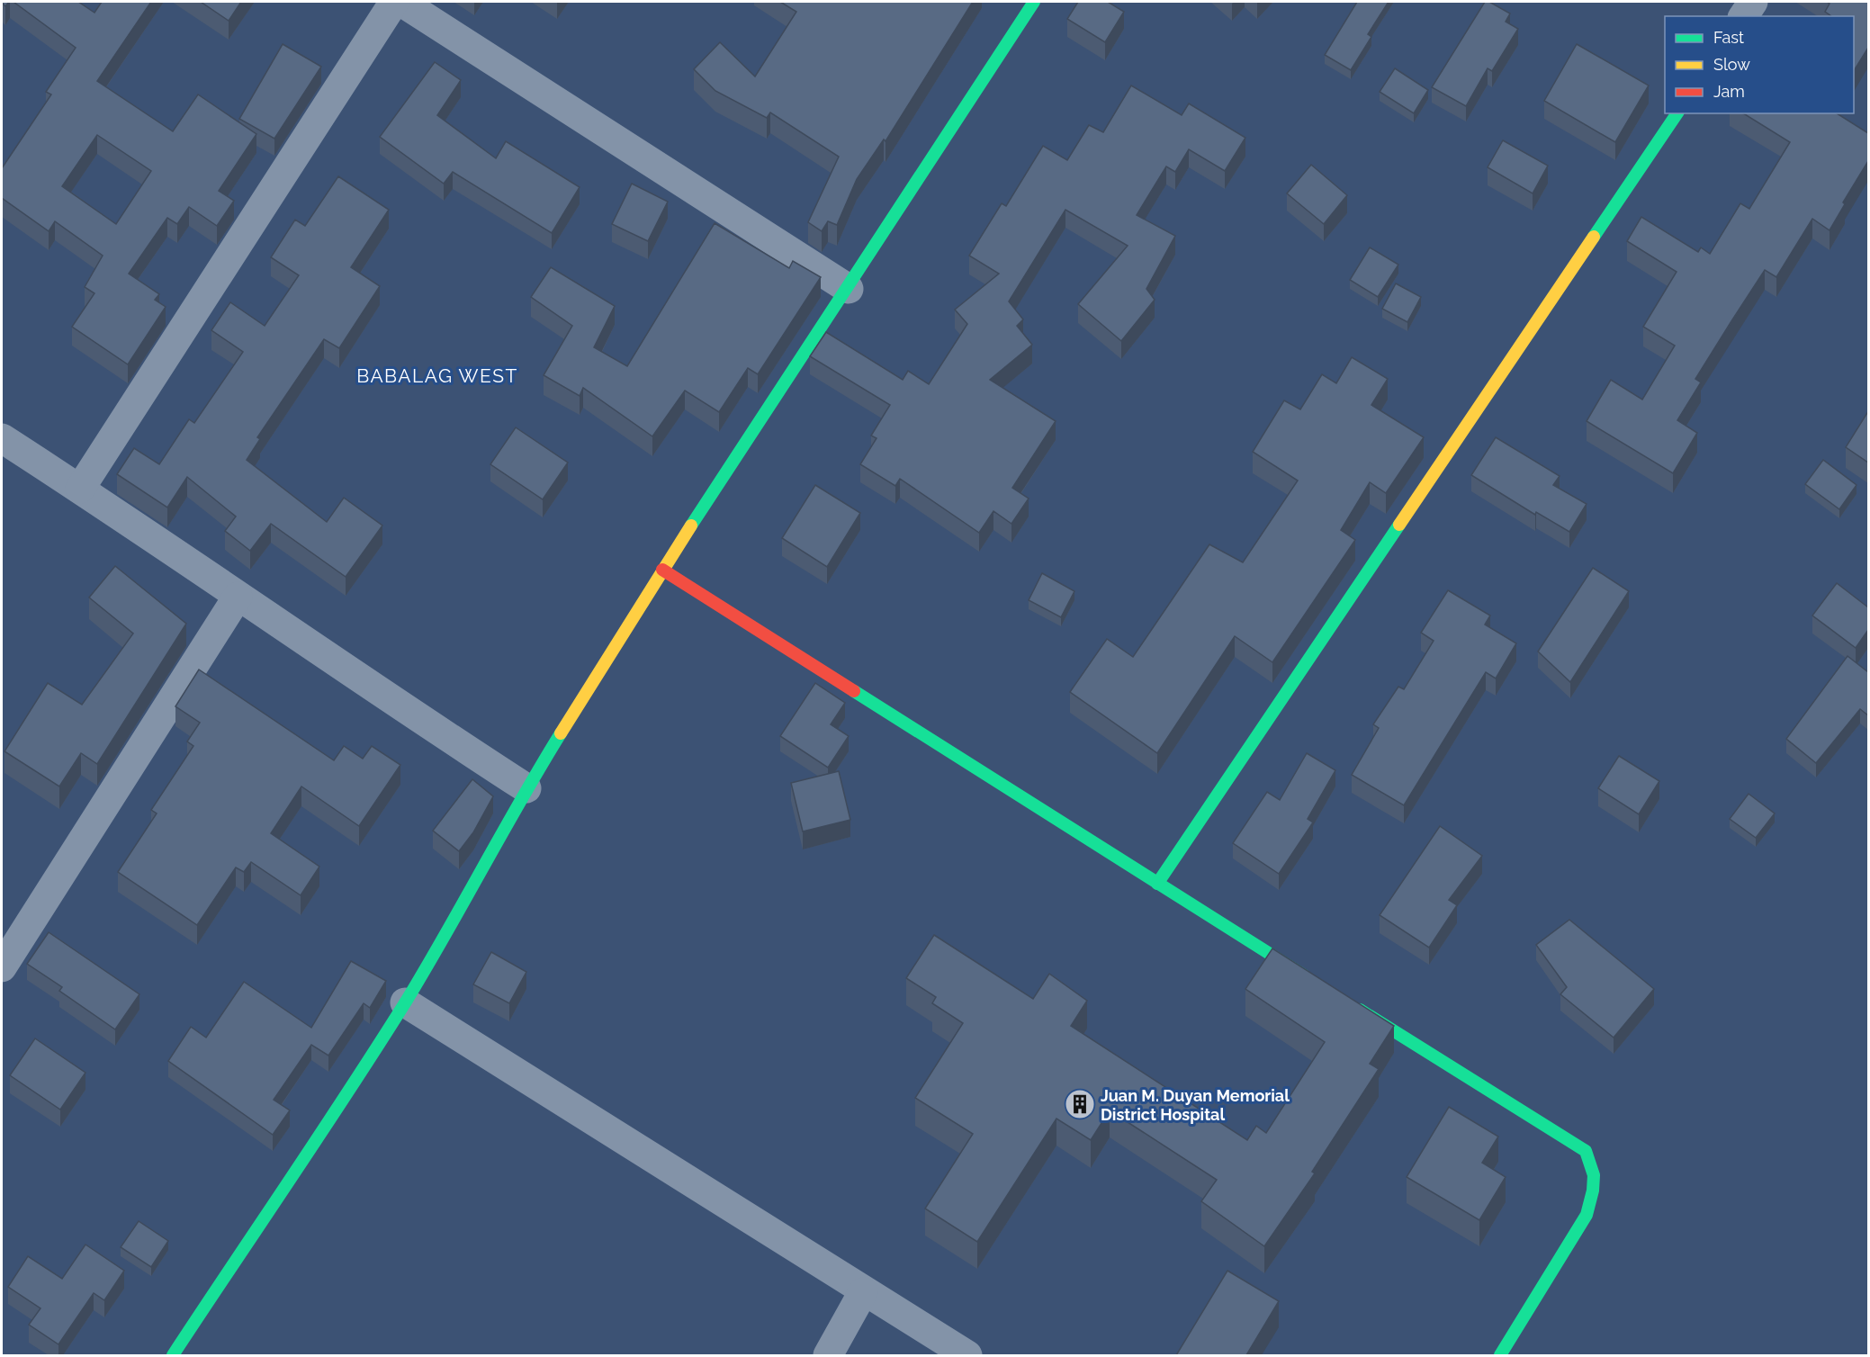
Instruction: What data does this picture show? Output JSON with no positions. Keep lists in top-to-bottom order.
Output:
{
  "districts": ["BABALAG WEST"],
  "places": {
    "building": ["Juan M. Duyan Memorial District Hospital"]
  },
  "legend": ["Fast", "Slow", "Jam"]
}
